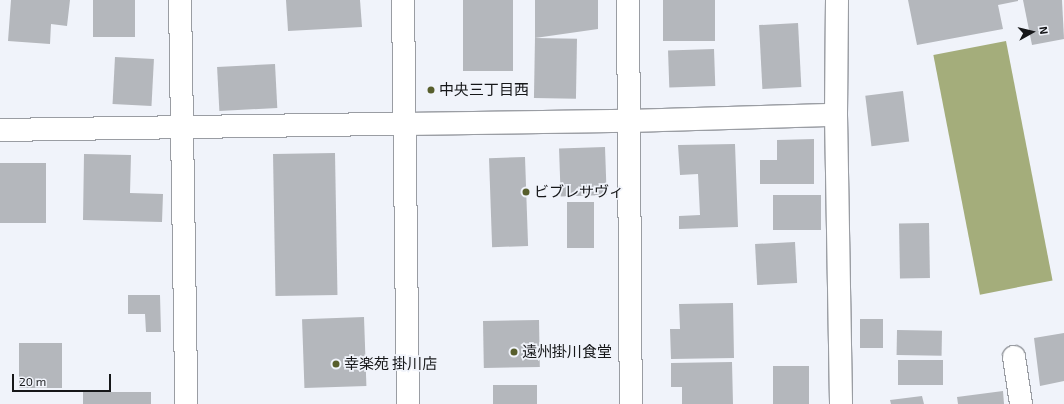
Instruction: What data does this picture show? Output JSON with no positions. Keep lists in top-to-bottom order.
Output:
{
  "places": [
    "中央三丁目西",
    "ビブレサヴィ",
    "遠州掛川食堂",
    "幸楽苑 掛川店"
  ],
  "scale_bar": "20 m",
  "north": "right"
}
